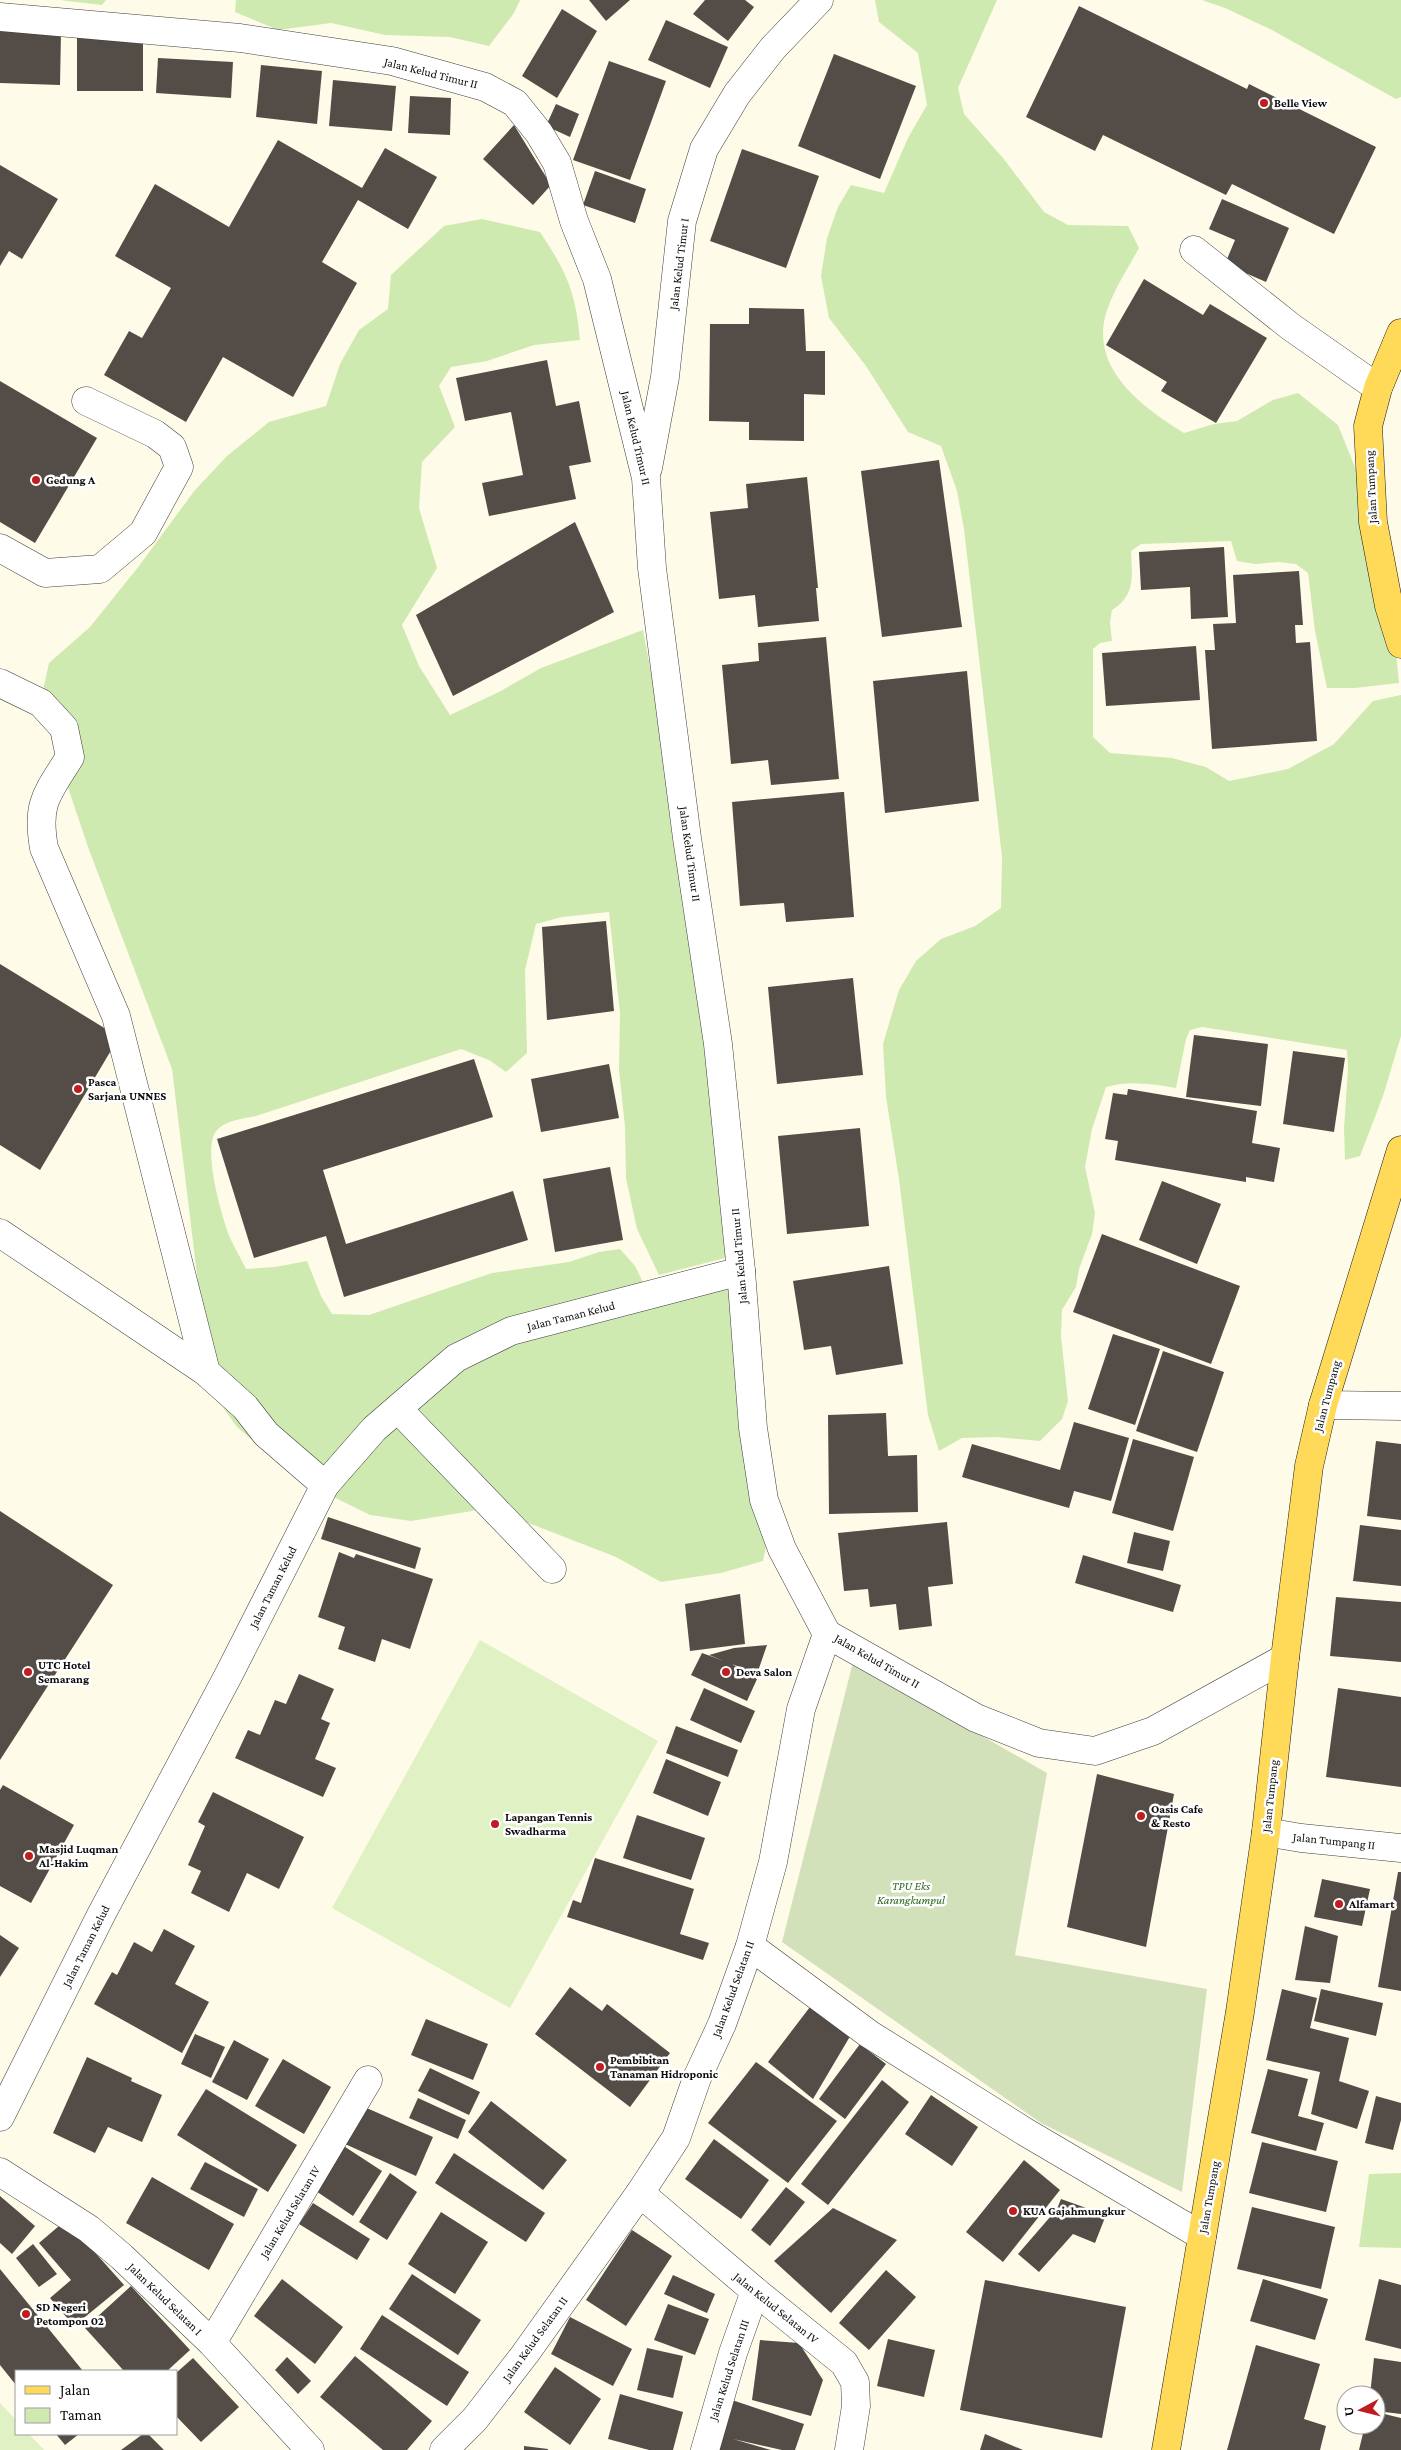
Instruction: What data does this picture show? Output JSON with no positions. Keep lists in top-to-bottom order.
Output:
{
  "streets": {
    "main road": ["Jalan Tumpang"],
    "street": [
      "Jalan Kelud Timur II",
      "Jalan Kelud Timur I",
      "Jalan Taman Kelud",
      "Jalan Tumpang II",
      "Jalan Kelud Selatan II",
      "Jalan Kelud Selatan IV",
      "Jalan Kelud Selatan I",
      "Jalan Kelud Selatan III"
    ]
  },
  "crossings": [
    ["Jalan Kelud Timur II", "Jalan Kelud Timur I"],
    ["Jalan Kelud Timur II", "Jalan Tumpang"],
    ["Jalan Kelud Timur II", "Jalan Taman Kelud"],
    ["Jalan Kelud Timur II", "Jalan Kelud Selatan II"],
    ["Jalan Tumpang", "Jalan Tumpang II"],
    ["Jalan Kelud Selatan II", "Jalan Kelud Selatan IV"],
    ["Jalan Kelud Selatan IV", "Jalan Kelud Selatan I"],
    ["Jalan Kelud Selatan IV", "Jalan Kelud Selatan III"]
  ],
  "parks": ["TPU Eks Karangkumpul"],
  "places": [
    "Belle View",
    "Gedung A",
    "Pasca Sarjana UNNES",
    "UTC Hotel Semarang",
    "Deva Salon",
    "Oasis Cafe & Resto",
    "Lapangan Tennis Swadharma",
    "Masjid Luqman Al-Hakim",
    "Alfamart",
    "Pembibitan Tanaman Hidroponic",
    "KUA Gajahmungkur",
    "SD Negeri Petompon 02"
  ],
  "legend": ["Jalan", "Taman"],
  "north": "left"
}
